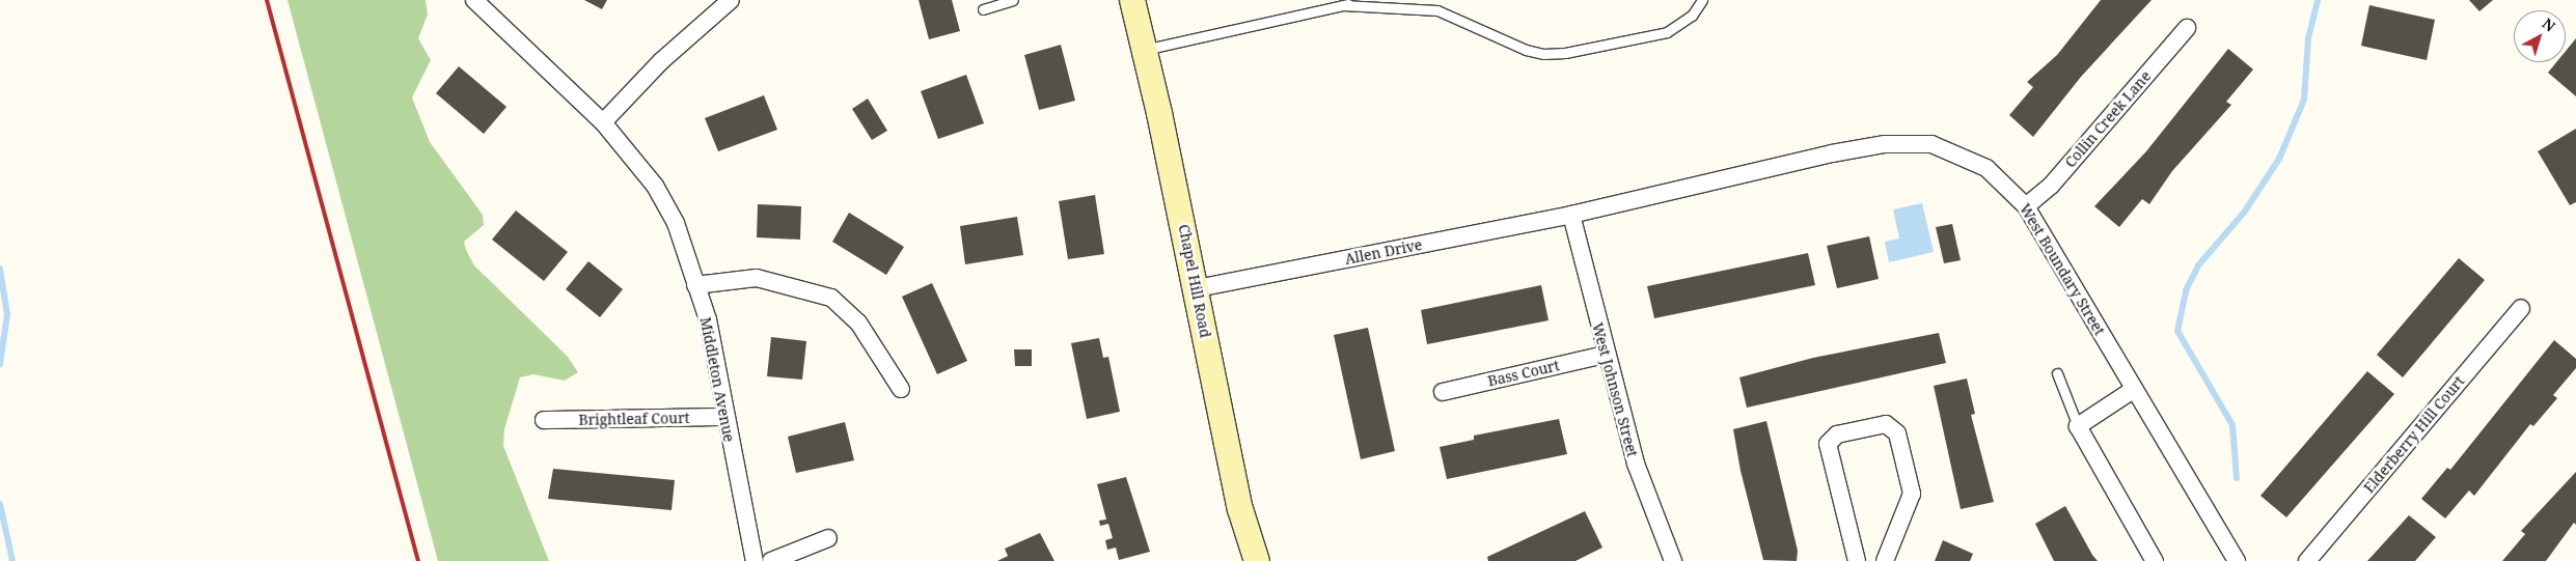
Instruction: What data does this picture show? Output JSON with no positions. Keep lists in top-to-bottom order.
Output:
{
  "streets": {
    "main road": ["Chapel Hill Road"],
    "street": [
      "Collin Creek Lane",
      "Allen Drive",
      "West Boundary Street",
      "Bass Court",
      "Middleton Avenue",
      "West Johnson Street",
      "Brightleaf Court",
      "Elderberry Hill Court"
    ]
  },
  "crossings": [
    ["Collin Creek Lane", "West Boundary Street"],
    ["Allen Drive", "West Boundary Street"],
    ["Allen Drive", "Chapel Hill Road"],
    ["Allen Drive", "West Johnson Street"],
    ["West Boundary Street", "West Johnson Street"],
    ["Bass Court", "West Johnson Street"],
    ["Middleton Avenue", "Brightleaf Court"]
  ],
  "north": "top right"
}
